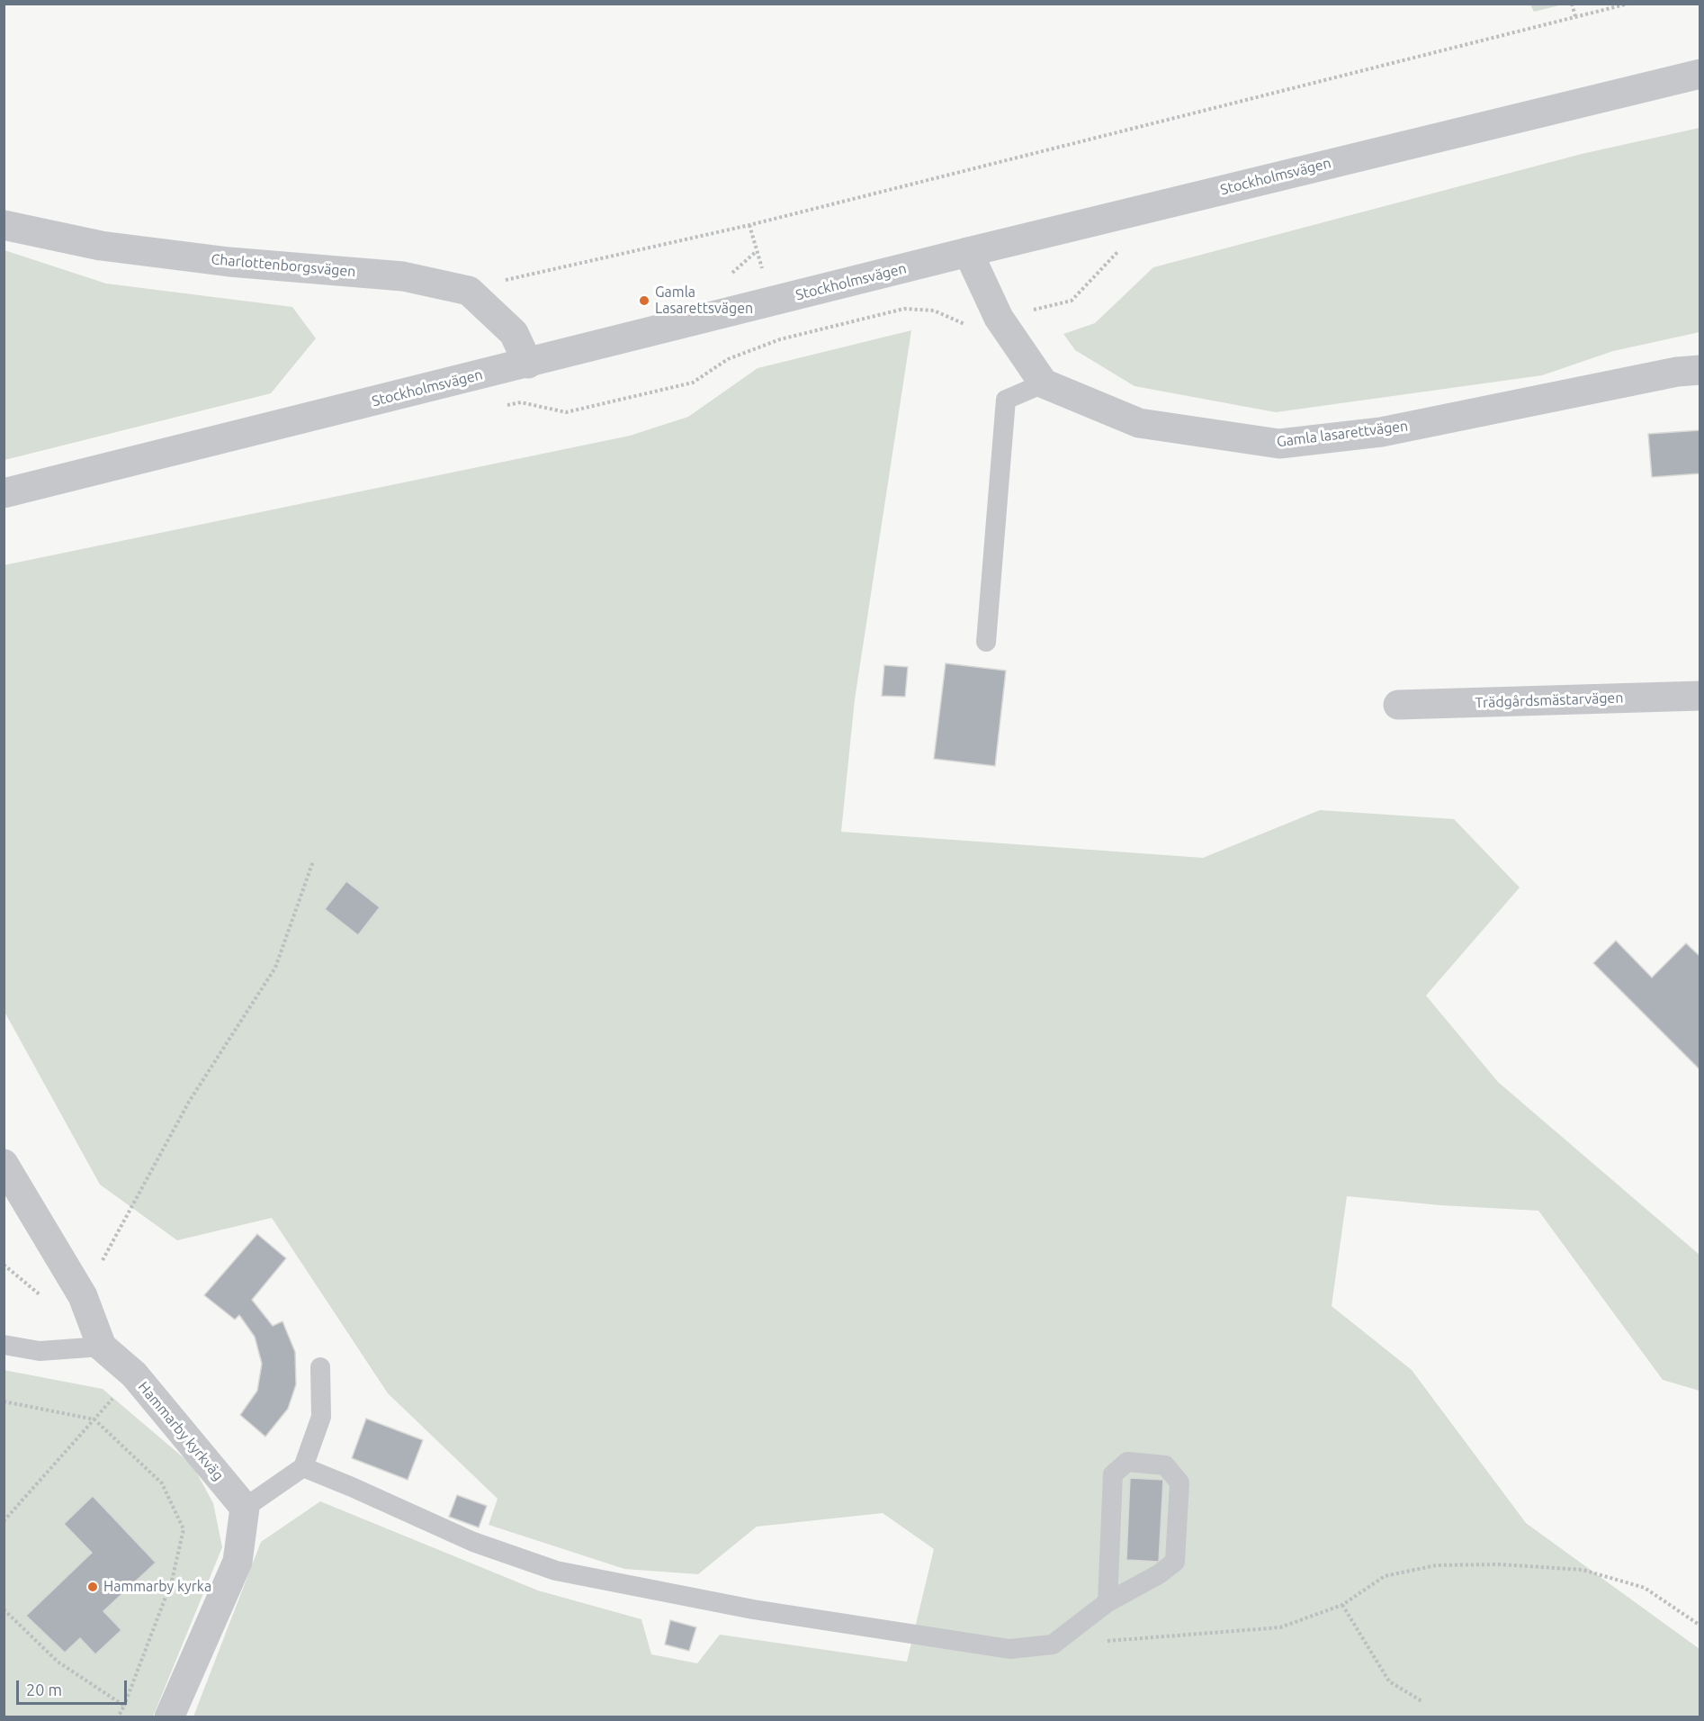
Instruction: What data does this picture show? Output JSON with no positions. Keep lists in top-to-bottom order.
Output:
{
  "streets": {
    "street": [
      "Stockholmsvägen",
      "Charlottenborgsvägen",
      "Gamla lasarettvägen",
      "Trädgårdsmästarvägen",
      "Hammarby kyrkväg"
    ]
  },
  "places": ["Gamla Lasarettsvägen", "Hammarby kyrka"],
  "scale_bar": "20 m"
}
